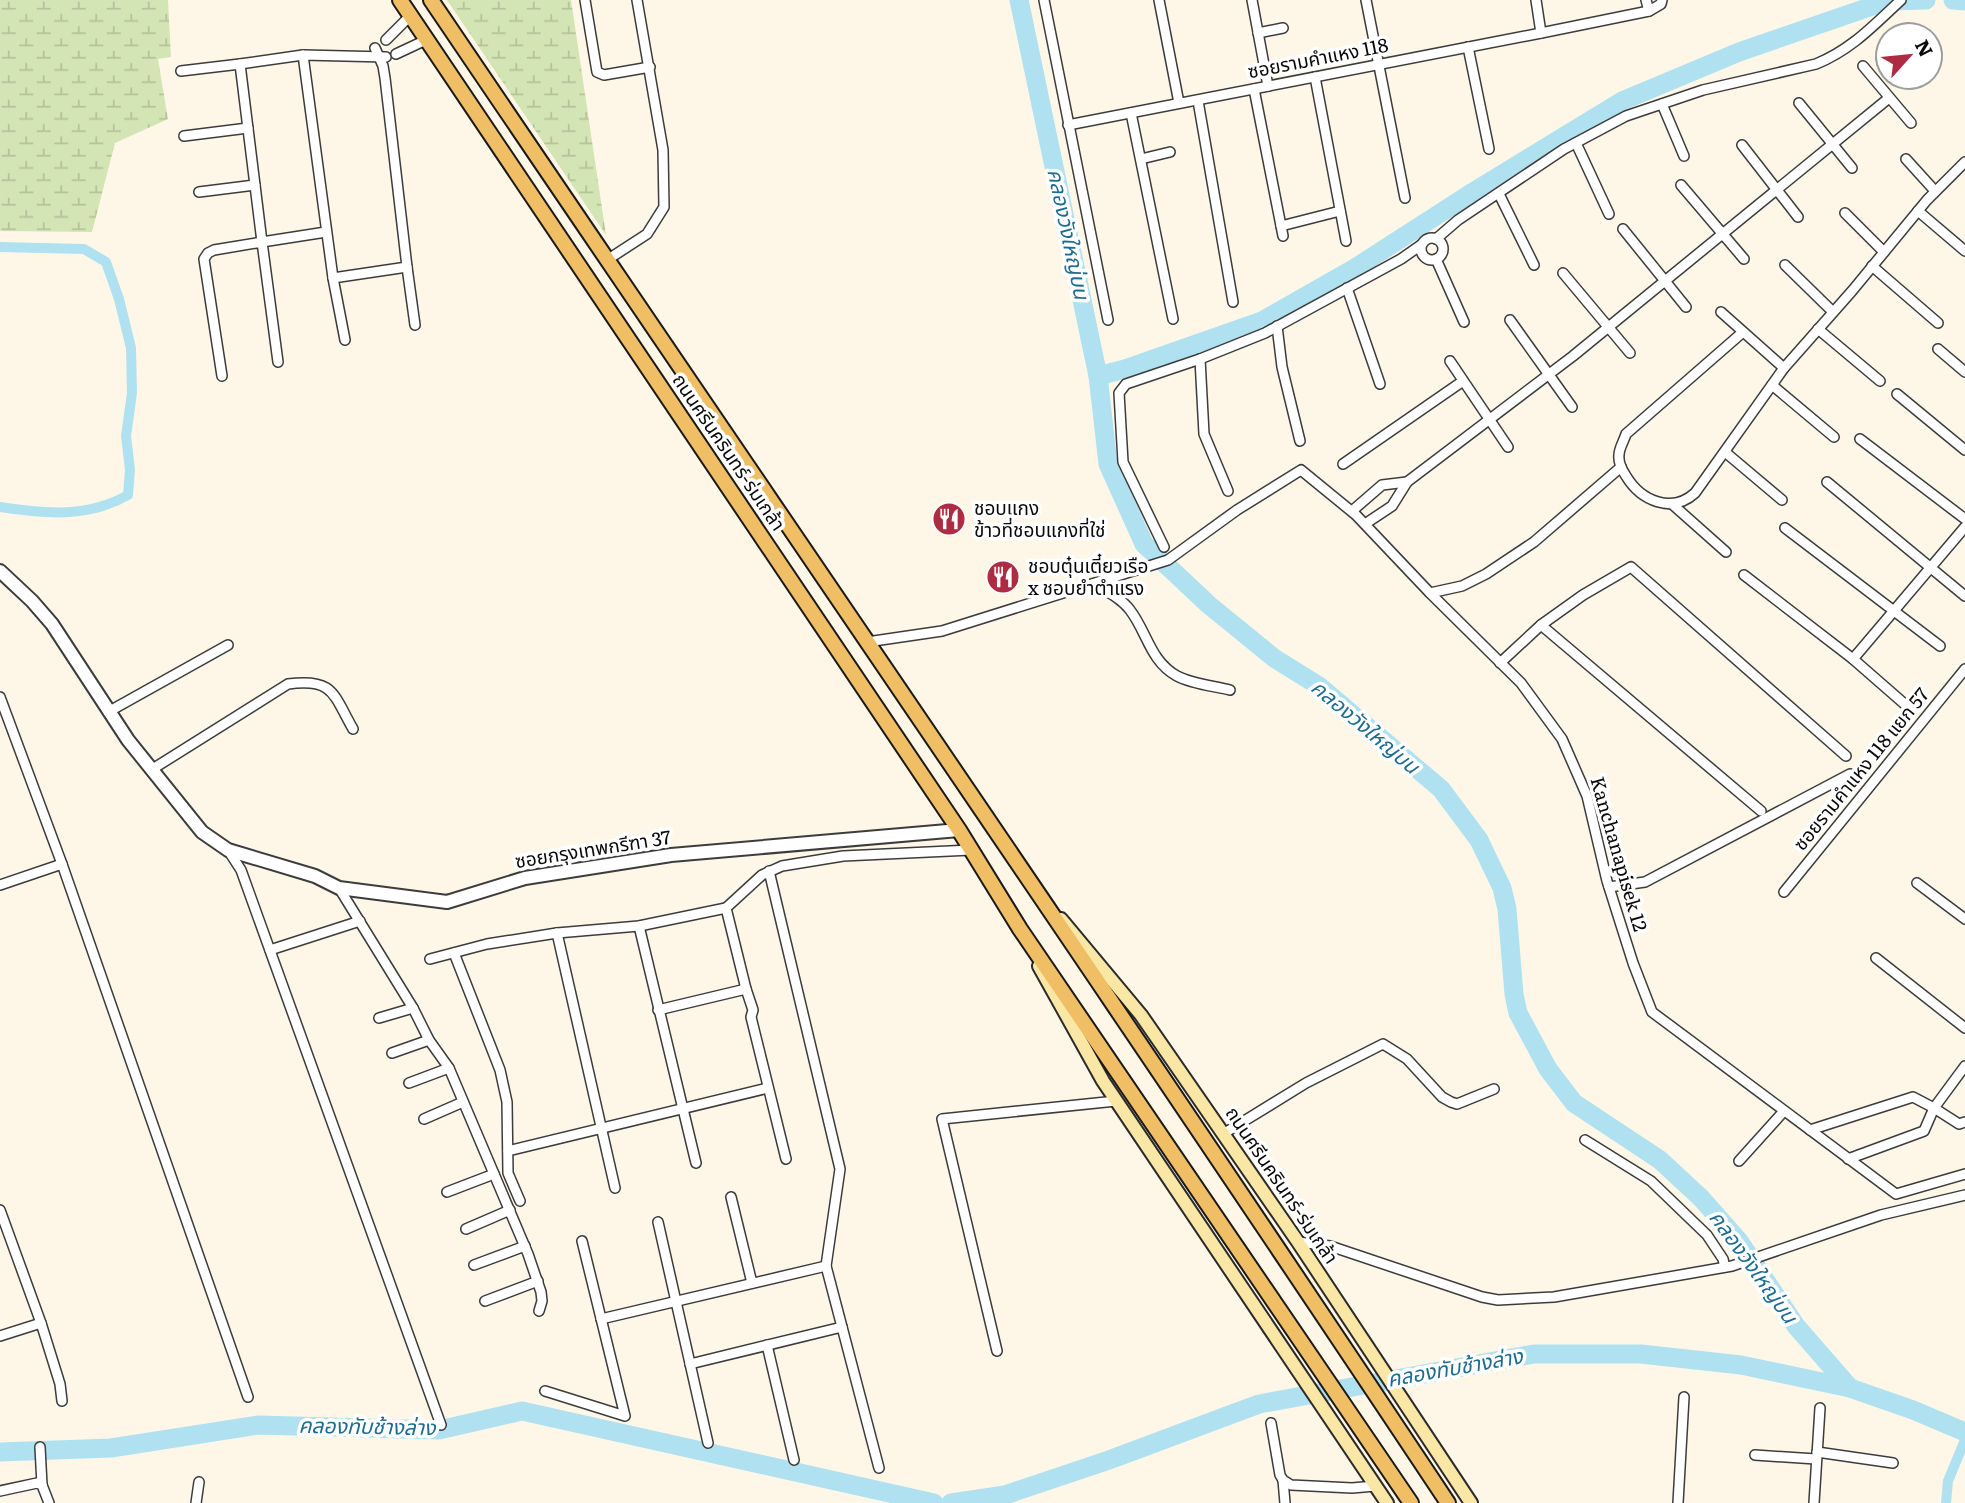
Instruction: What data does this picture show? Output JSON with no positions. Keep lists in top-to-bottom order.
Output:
{
  "streets": {
    "main road": ["ถนนศรีนครินทร์-ร่มเกล้า"],
    "street": [
      "ซอยรามคำแหง 118",
      "ซอยรามคำแหง 118 แยก 57",
      "ซอยกรุงเทพกรีฑา 37",
      "Kanchanapisek 12"
    ]
  },
  "crossings": [
    ["ถนนศรีนครินทร์-ร่มเกล้า", "ซอยกรุงเทพกรีฑา 37"]
  ],
  "water": ["คลองวังใหญ่บน", "คลองทับช้างล่าง"],
  "places": {
    "restaurant": ["ชอบแกง ข้าวที่ชอบแกงที่ใช่", "ชอบตุ๋นเตี๋ยวเรือ x ชอบยำตำแรง"]
  },
  "north": "top right"
}
